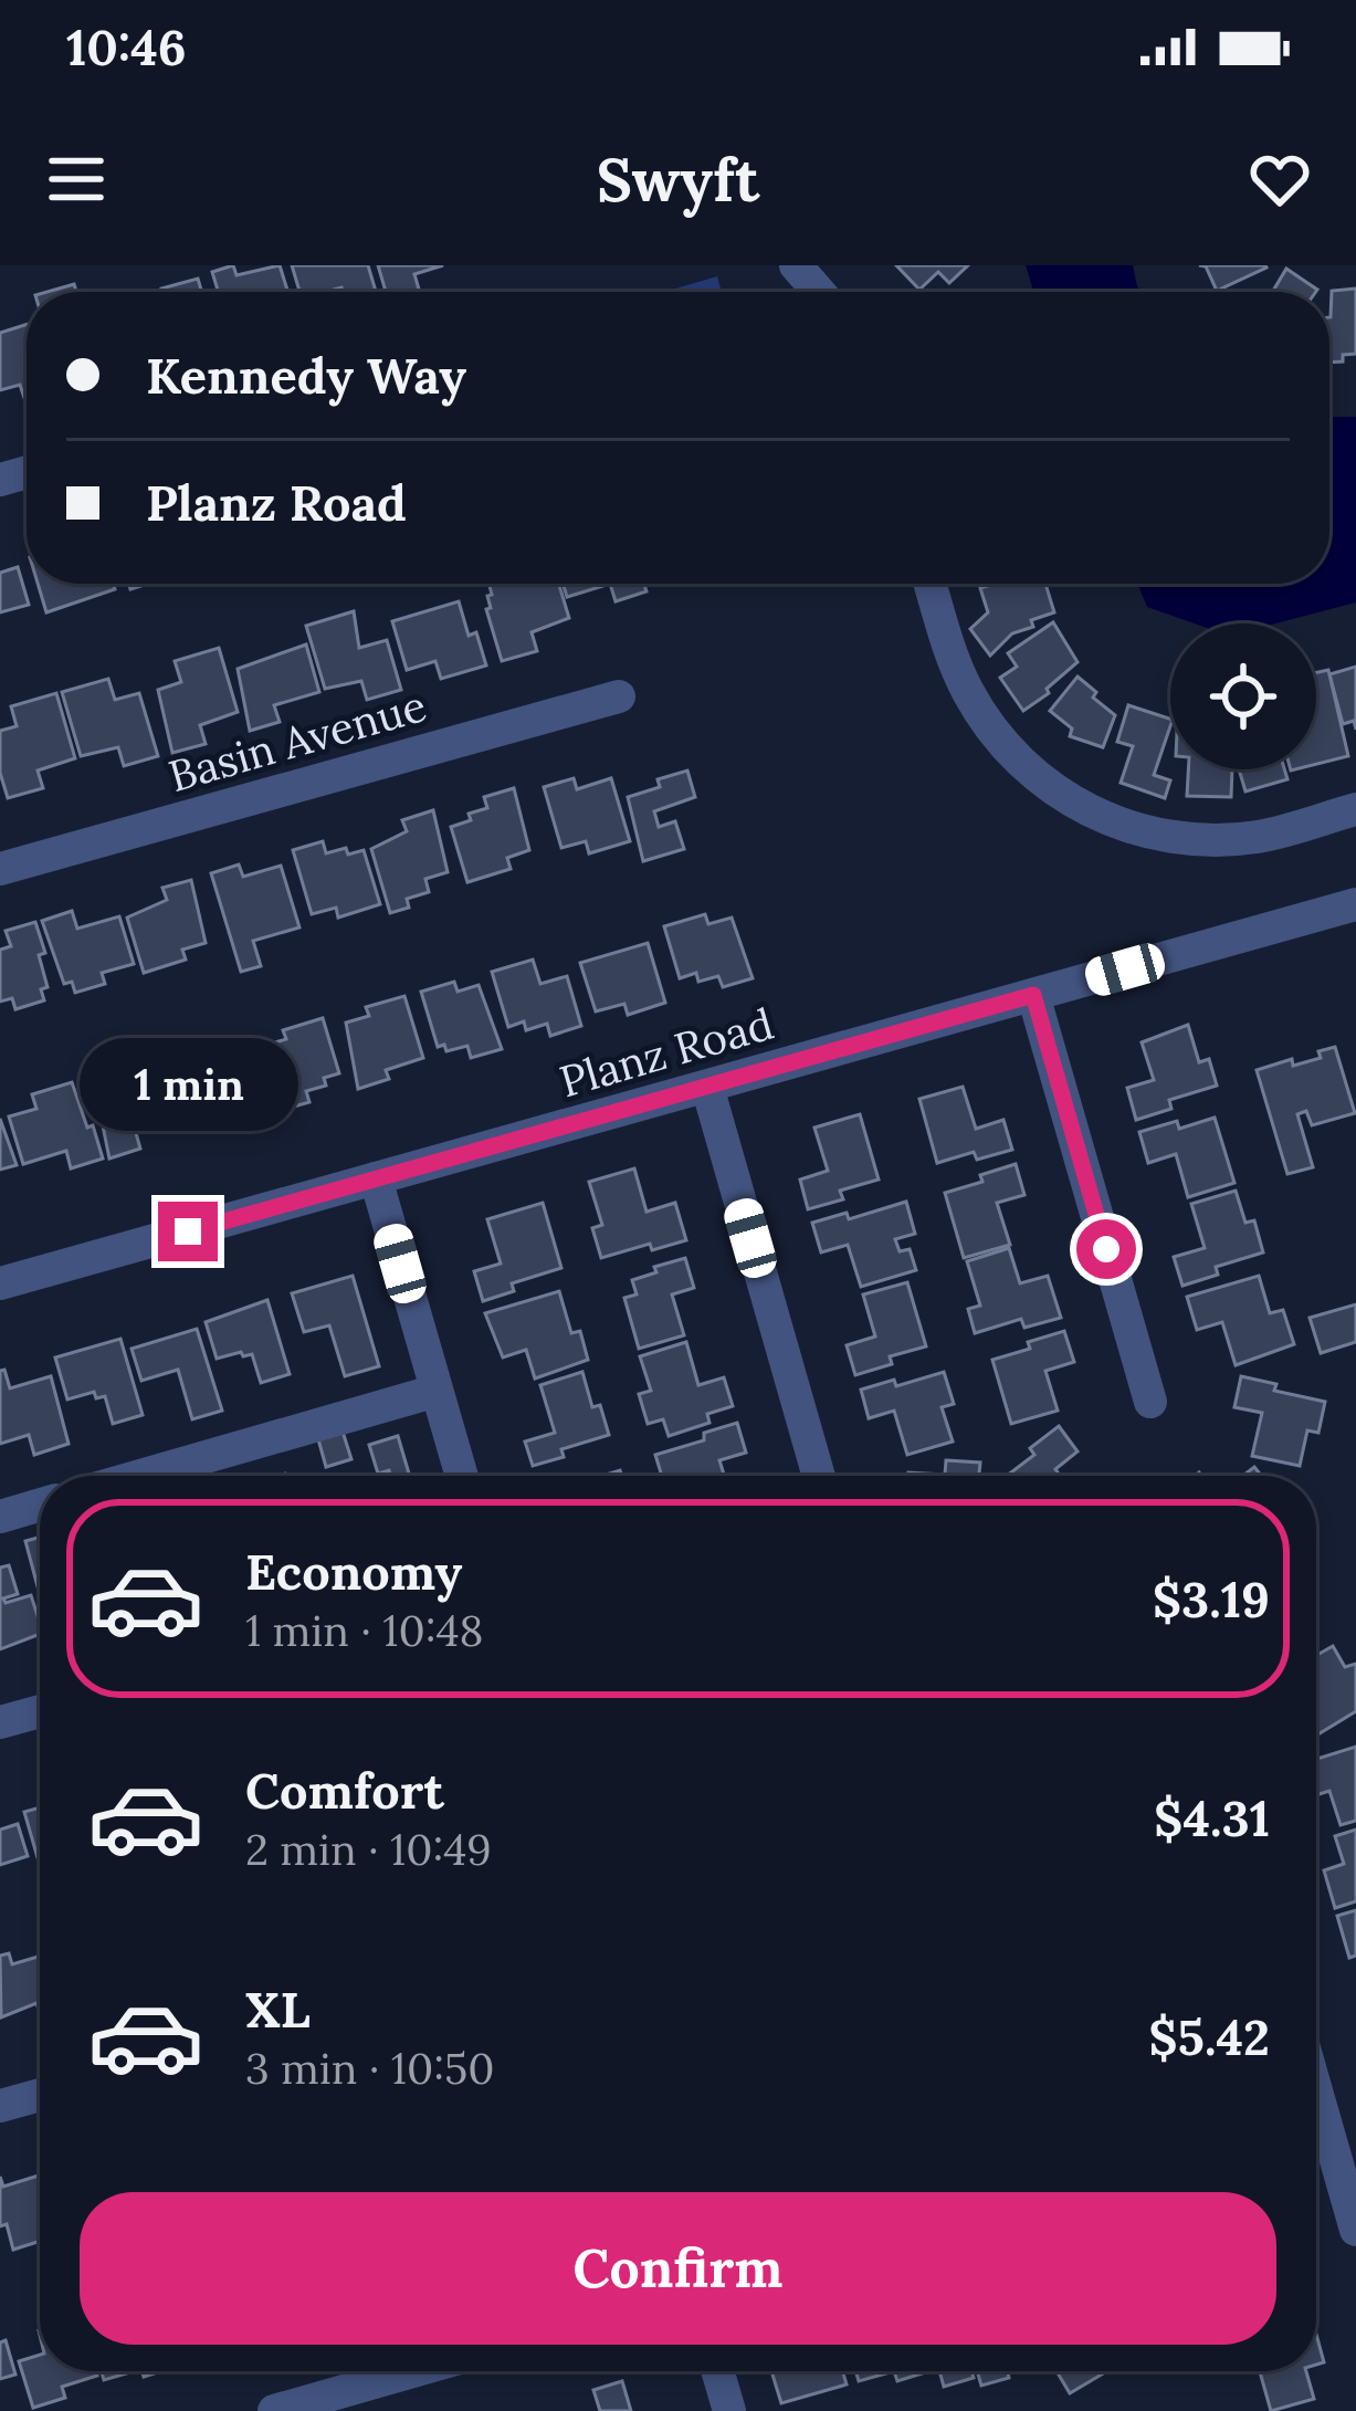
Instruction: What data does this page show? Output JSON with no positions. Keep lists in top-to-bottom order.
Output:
{
  "streets": {
    "street": ["Basin Avenue", "Planz Road"]
  },
  "page": {
    "status": "10:46",
    "header": "Swyft",
    "banner": ["Kennedy Way", "Planz Road"],
    "bubble": "1 min",
    "list": [
      {
        "name": "Economy",
        "note": "1 min · 10:48",
        "value": "$3.19"
      },
      {
        "name": "Comfort",
        "note": "2 min · 10:49",
        "value": "$4.31"
      },
      {
        "name": "XL",
        "note": "3 min · 10:50",
        "value": "$5.42"
      }
    ],
    "buttons": "Confirm"
  }
}
